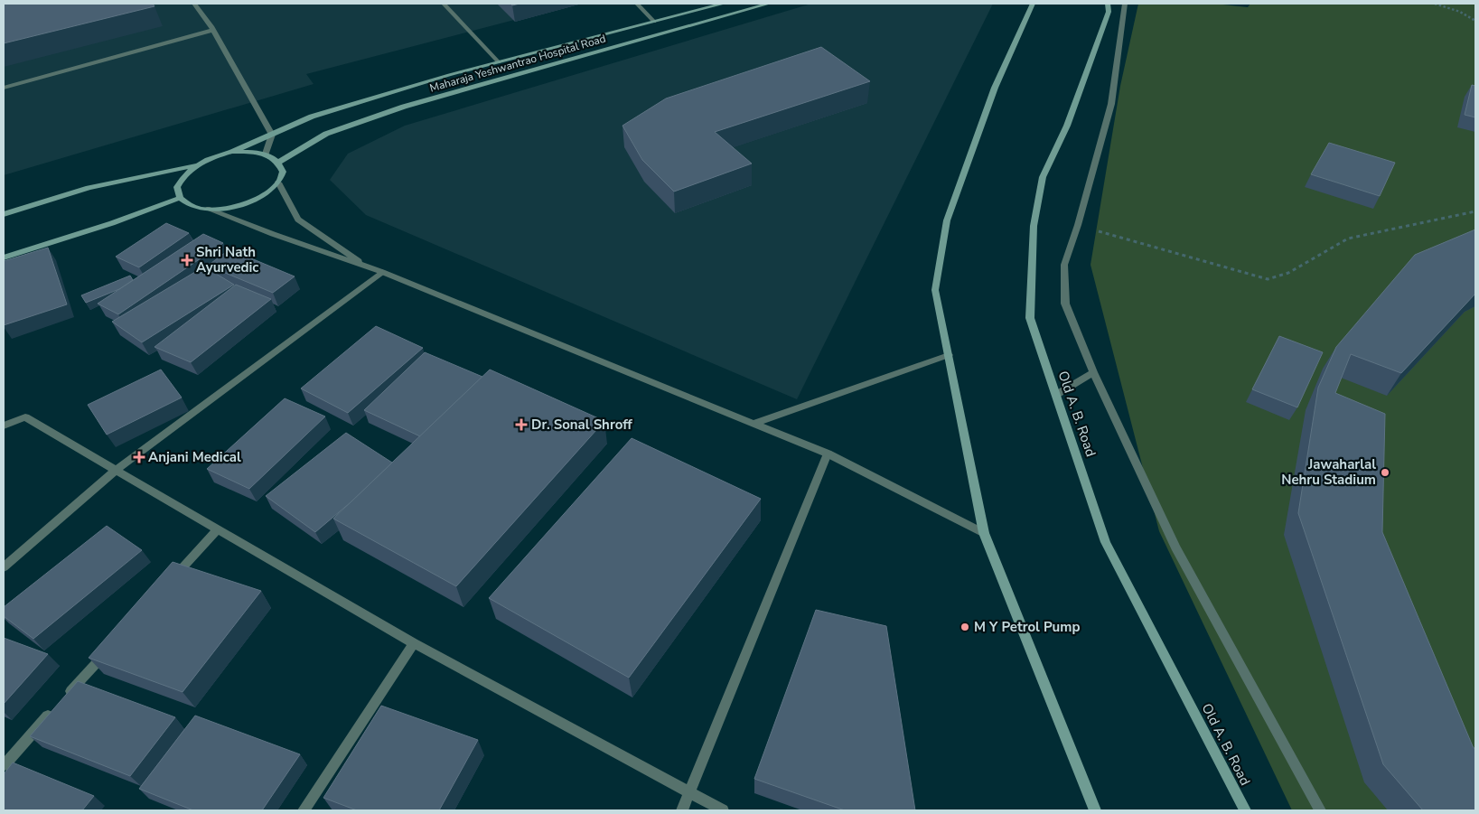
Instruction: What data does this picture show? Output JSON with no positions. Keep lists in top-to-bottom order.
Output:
{
  "streets": {
    "main road": ["Maharaja Yeshwantrao Hospital Road", "Old A. B. Road"]
  },
  "places": {
    "health": ["Shri Nath Ayurvedic", "Dr. Sonal Shroff", "Anjani Medical"],
    "other": ["Jawaharlal Nehru Stadium", "M Y Petrol Pump"]
  }
}
